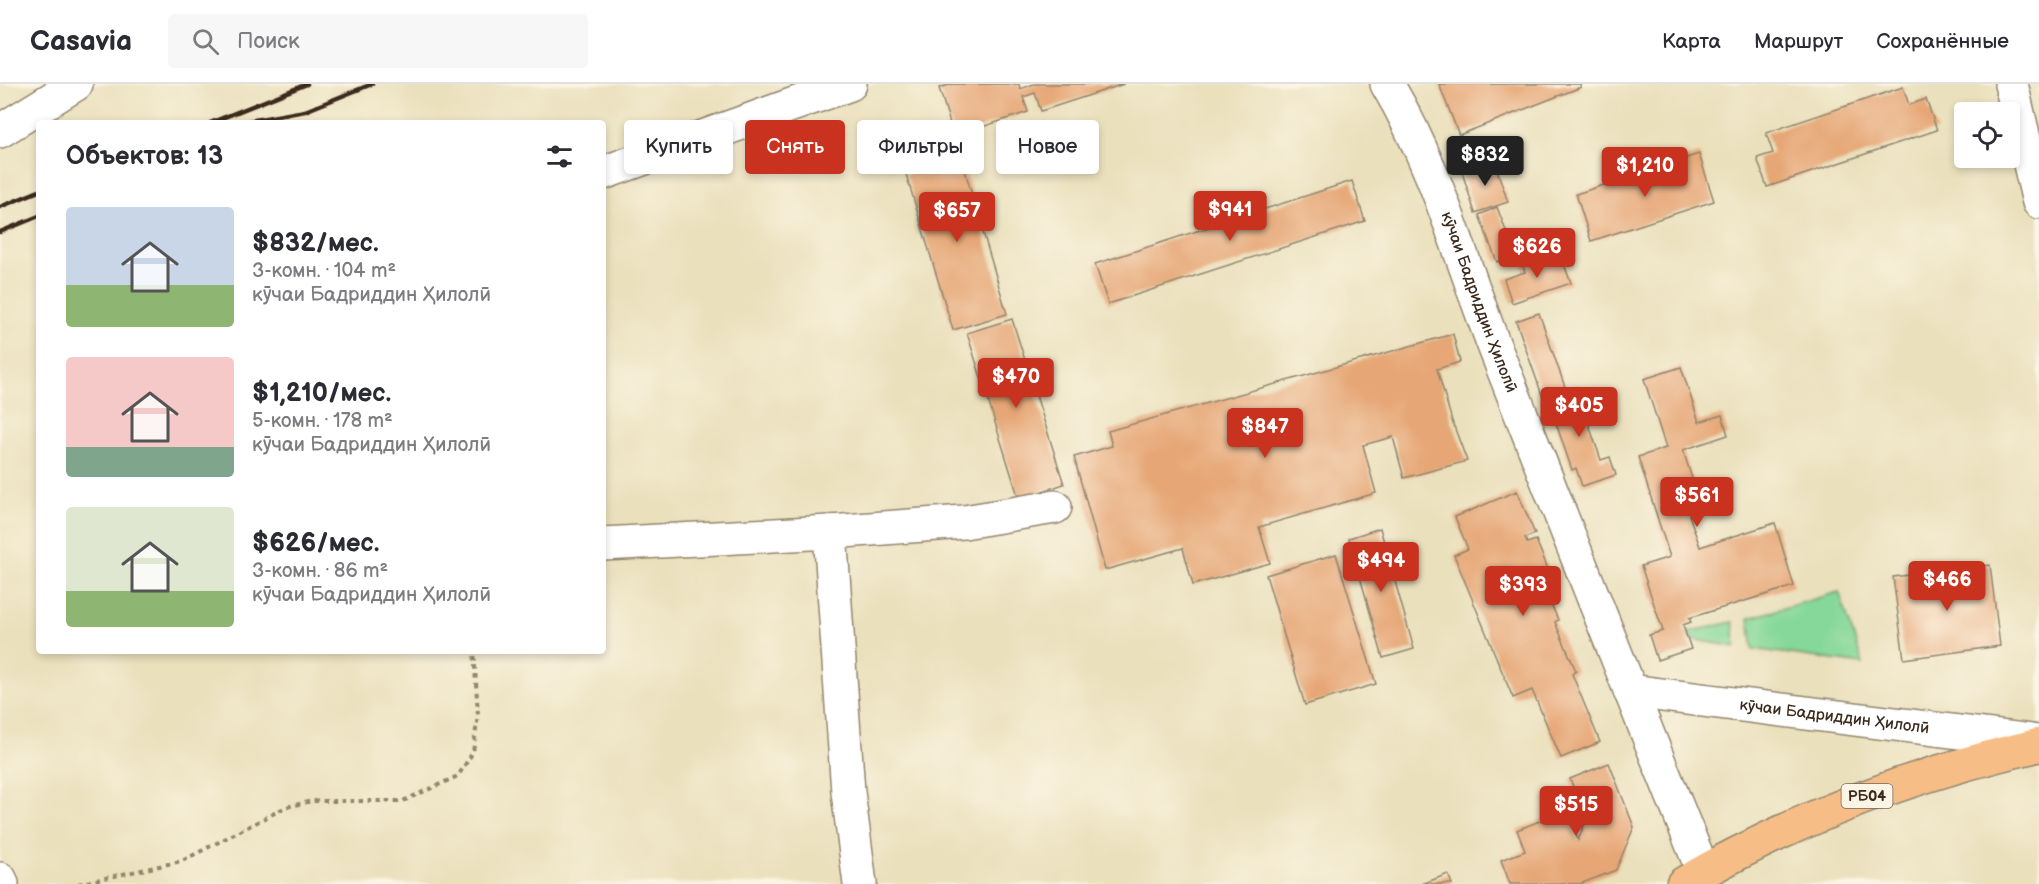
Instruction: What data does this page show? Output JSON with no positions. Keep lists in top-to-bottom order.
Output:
{
  "streets": {
    "main road": ["РБ04"],
    "street": ["кӯчаи Бадриддин Ҳилолӣ"]
  },
  "crossings": [
    ["кӯчаи Бадриддин Ҳилолӣ", "РБ04"]
  ],
  "page": {
    "header": "Casavia",
    "search": "Поиск",
    "nav": ["Карта", "Маршрут", "Сохранённые"],
    "chip": [
      "Купить",
      "Снять",
      "Фильтры",
      "Новое"
    ],
    "heading": "Объектов: 13",
    "price": [
      "$832",
      "$1,210",
      "$941",
      "$657",
      "$626",
      "$470",
      "$405",
      "$847",
      "$561",
      "$494",
      "$466",
      "$393",
      "$515"
    ],
    "list": [
      {
        "name": "$832/мес.",
        "note": "3-комн. · 104 m² · кӯчаи Бадриддин Ҳилолӣ"
      },
      {
        "name": "$1,210/мес.",
        "note": "5-комн. · 178 m² · кӯчаи Бадриддин Ҳилолӣ"
      },
      {
        "name": "$626/мес.",
        "note": "3-комн. · 86 m² · кӯчаи Бадриддин Ҳилолӣ"
      }
    ]
  }
}
